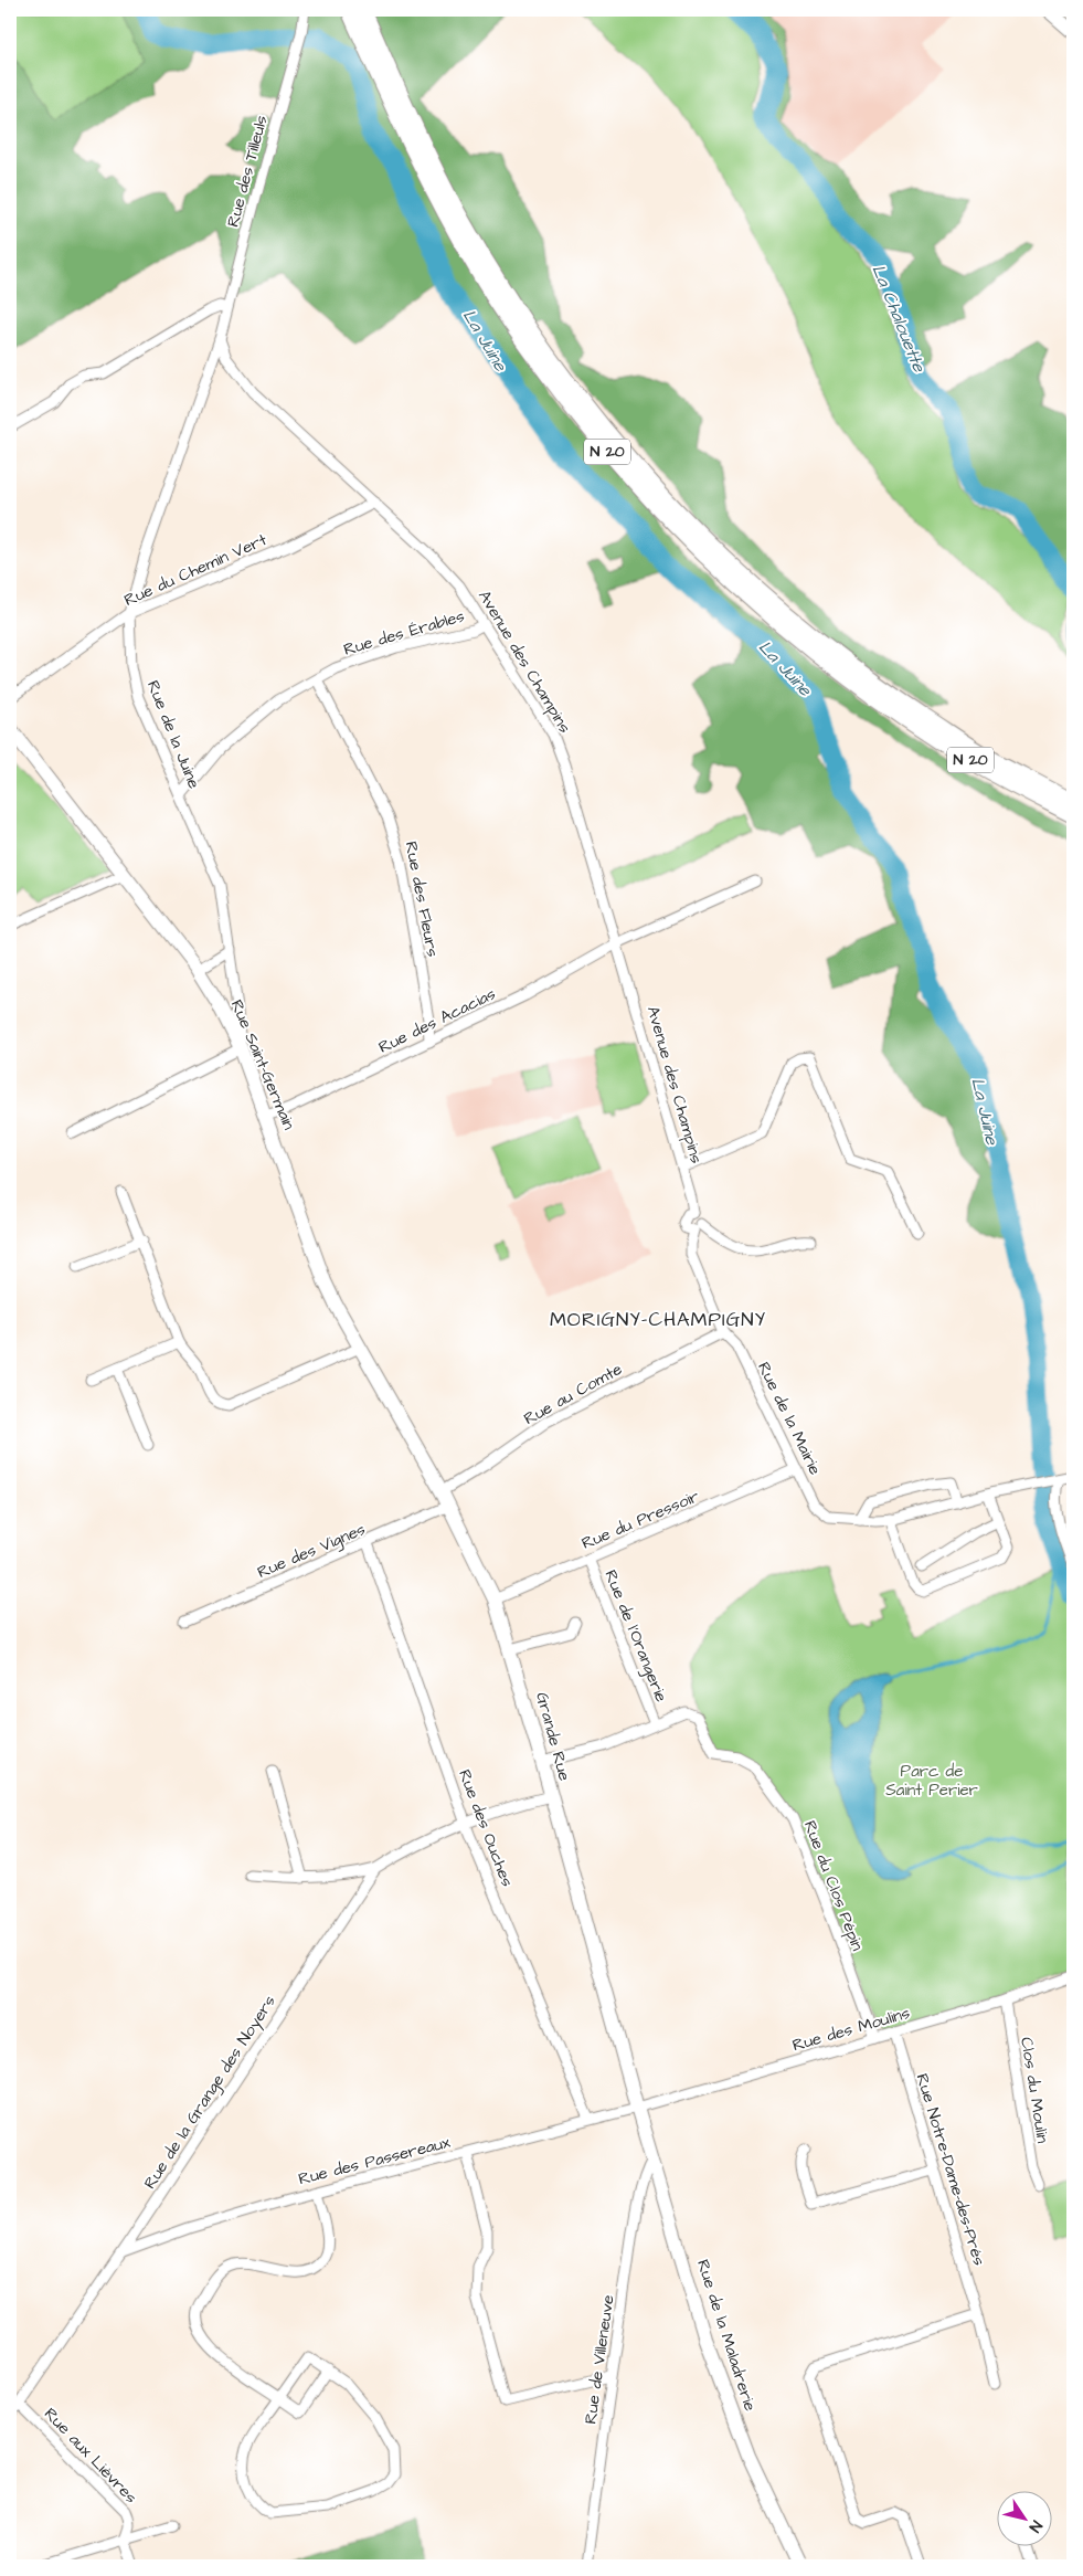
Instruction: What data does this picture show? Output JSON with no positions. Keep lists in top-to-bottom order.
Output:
{
  "streets": {
    "main road": [
      "N 20",
      "Rue Saint-Germain",
      "Grande Rue",
      "Rue de la Maladrerie"
    ],
    "street": [
      "Rue des Tilleuls",
      "Rue du Chemin Vert",
      "Rue des Érables",
      "Avenue des Champins",
      "Rue de la Juine",
      "Rue des Fleurs",
      "Rue des Acacias",
      "Rue au Comte",
      "Rue de la Mairie",
      "Rue du Pressoir",
      "Rue des Vignes",
      "Rue de l'Orangerie",
      "Rue des Ouches",
      "Rue du Clos Pépin",
      "Rue des Moulins",
      "Clos du Moulin",
      "Rue de la Grange des Noyers",
      "Rue des Passereaux",
      "Rue Notre-Dame-des-Prés",
      "Rue de Villeneuve",
      "Rue aux Lièvres"
    ]
  },
  "crossings": [
    ["Rue du Chemin Vert", "Avenue des Champins"],
    ["Rue du Chemin Vert", "Rue de la Juine"],
    ["Rue des Érables", "Avenue des Champins"],
    ["Rue des Érables", "Rue de la Juine"],
    ["Rue des Érables", "Rue des Fleurs"],
    ["Avenue des Champins", "Rue de la Juine"],
    ["Avenue des Champins", "Rue des Acacias"],
    ["Rue de la Juine", "Rue Saint-Germain"],
    ["Rue des Fleurs", "Rue des Acacias"],
    ["Rue des Acacias", "Rue Saint-Germain"],
    ["Rue Saint-Germain", "Grande Rue"],
    ["Rue au Comte", "Rue de la Mairie"],
    ["Rue au Comte", "Grande Rue"],
    ["Rue de la Mairie", "Rue du Pressoir"],
    ["Rue du Pressoir", "Rue de l'Orangerie"],
    ["Rue du Pressoir", "Grande Rue"],
    ["Rue des Vignes", "Grande Rue"],
    ["Rue des Vignes", "Rue des Ouches"],
    ["Rue de l'Orangerie", "Rue du Clos Pépin"],
    ["Grande Rue", "Rue du Clos Pépin"],
    ["Grande Rue", "Rue des Moulins"],
    ["Grande Rue", "Rue de la Grange des Noyers"],
    ["Grande Rue", "Rue des Passereaux"],
    ["Grande Rue", "Rue de la Maladrerie"],
    ["Rue des Ouches", "Rue de la Grange des Noyers"],
    ["Rue des Ouches", "Rue des Passereaux"],
    ["Rue du Clos Pépin", "Rue des Moulins"],
    ["Rue des Moulins", "Clos du Moulin"],
    ["Rue des Moulins", "Rue des Passereaux"],
    ["Rue des Moulins", "Rue Notre-Dame-des-Prés"],
    ["Rue des Moulins", "Rue de la Maladrerie"],
    ["Rue de la Grange des Noyers", "Rue des Passereaux"],
    ["Rue de la Grange des Noyers", "Rue aux Lièvres"],
    ["Rue des Passereaux", "Rue de la Maladrerie"],
    ["Rue de la Maladrerie", "Rue de Villeneuve"]
  ],
  "districts": ["MORIGNY-CHAMPIGNY"],
  "water": ["La Chalouette", "La Juine"],
  "parks": ["Parc de Saint Perier"],
  "north": "bottom right"
}
